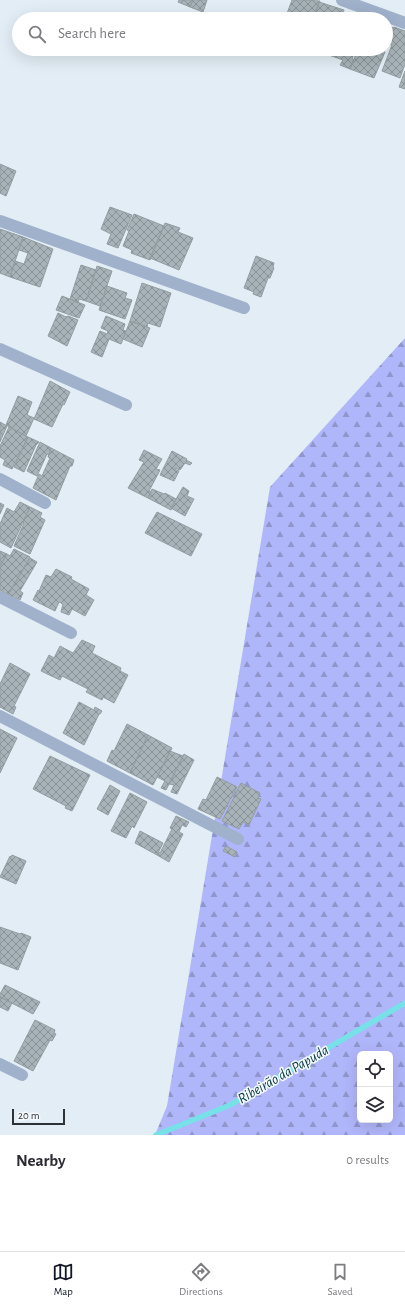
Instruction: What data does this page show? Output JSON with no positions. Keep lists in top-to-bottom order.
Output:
{
  "water": ["Ribeirão da Papuda"],
  "scale_bar": "20 m",
  "page": {
    "search": "Search here",
    "scale": "20 m",
    "heading": ["Nearby", "0 results"],
    "nav": ["Map", "Directions", "Saved"]
  }
}
